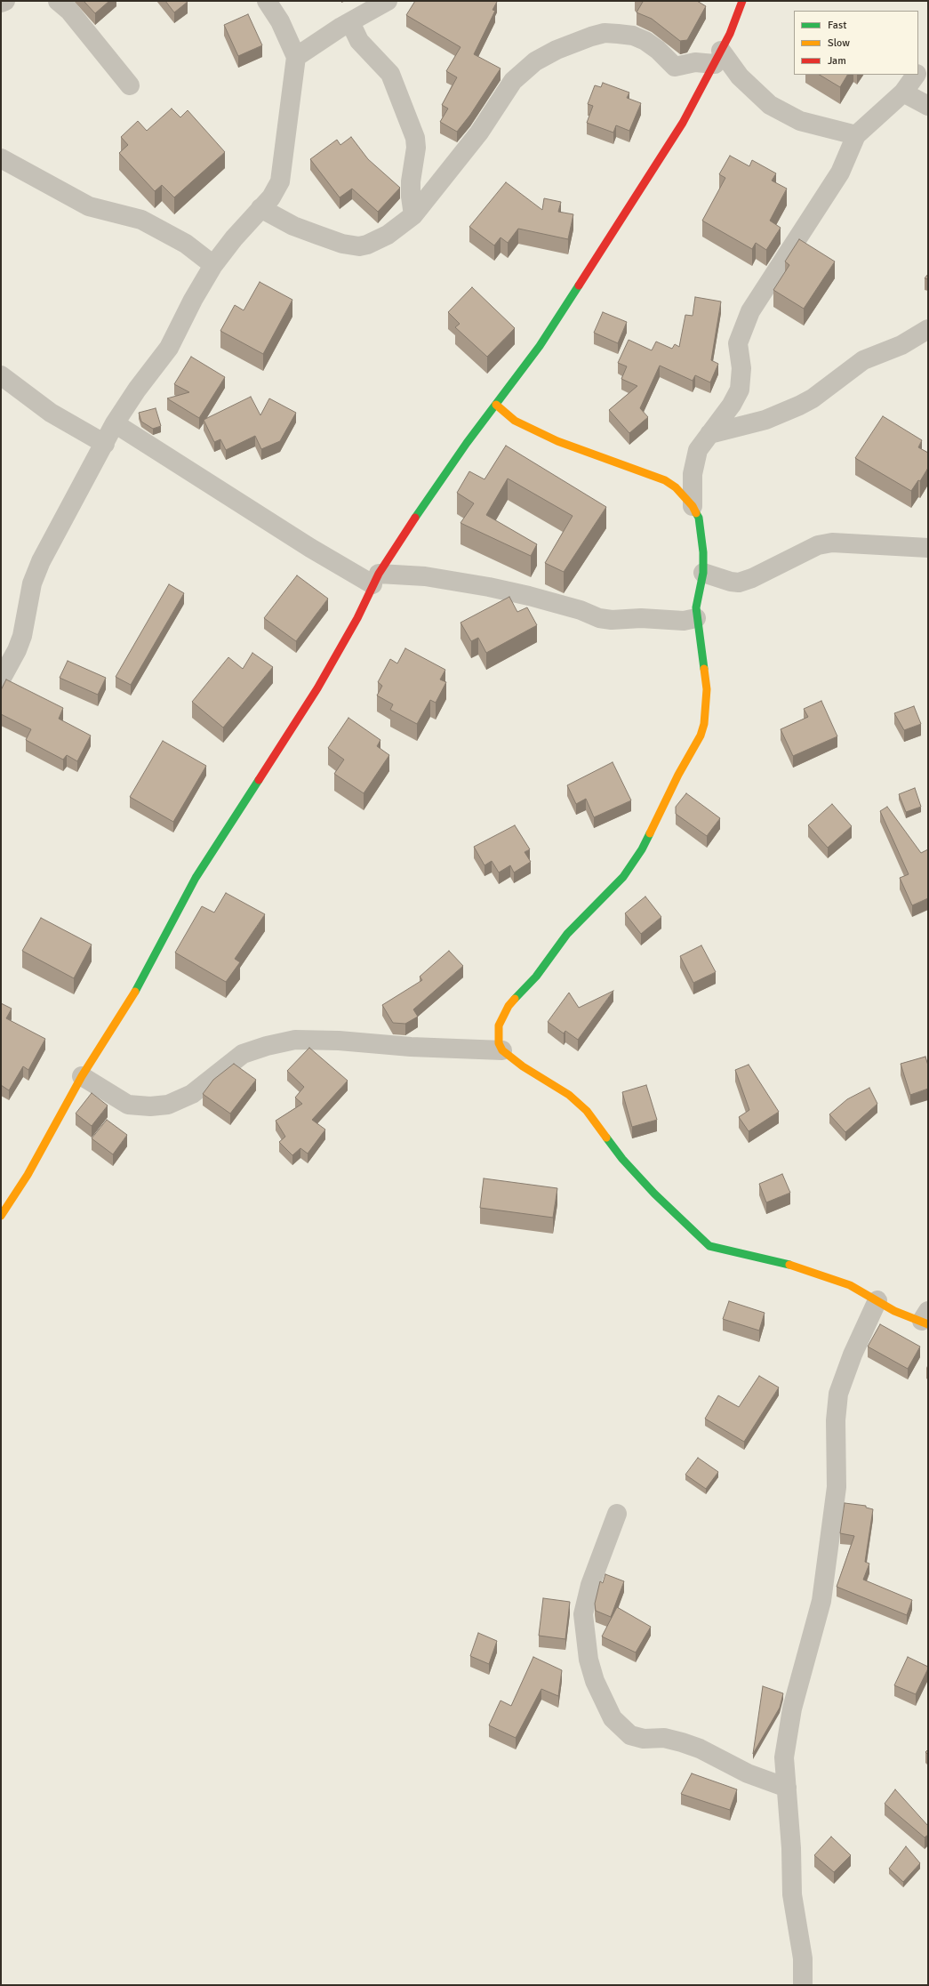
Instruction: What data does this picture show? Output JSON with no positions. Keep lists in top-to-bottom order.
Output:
{
  "legend": ["Fast", "Slow", "Jam"]
}
